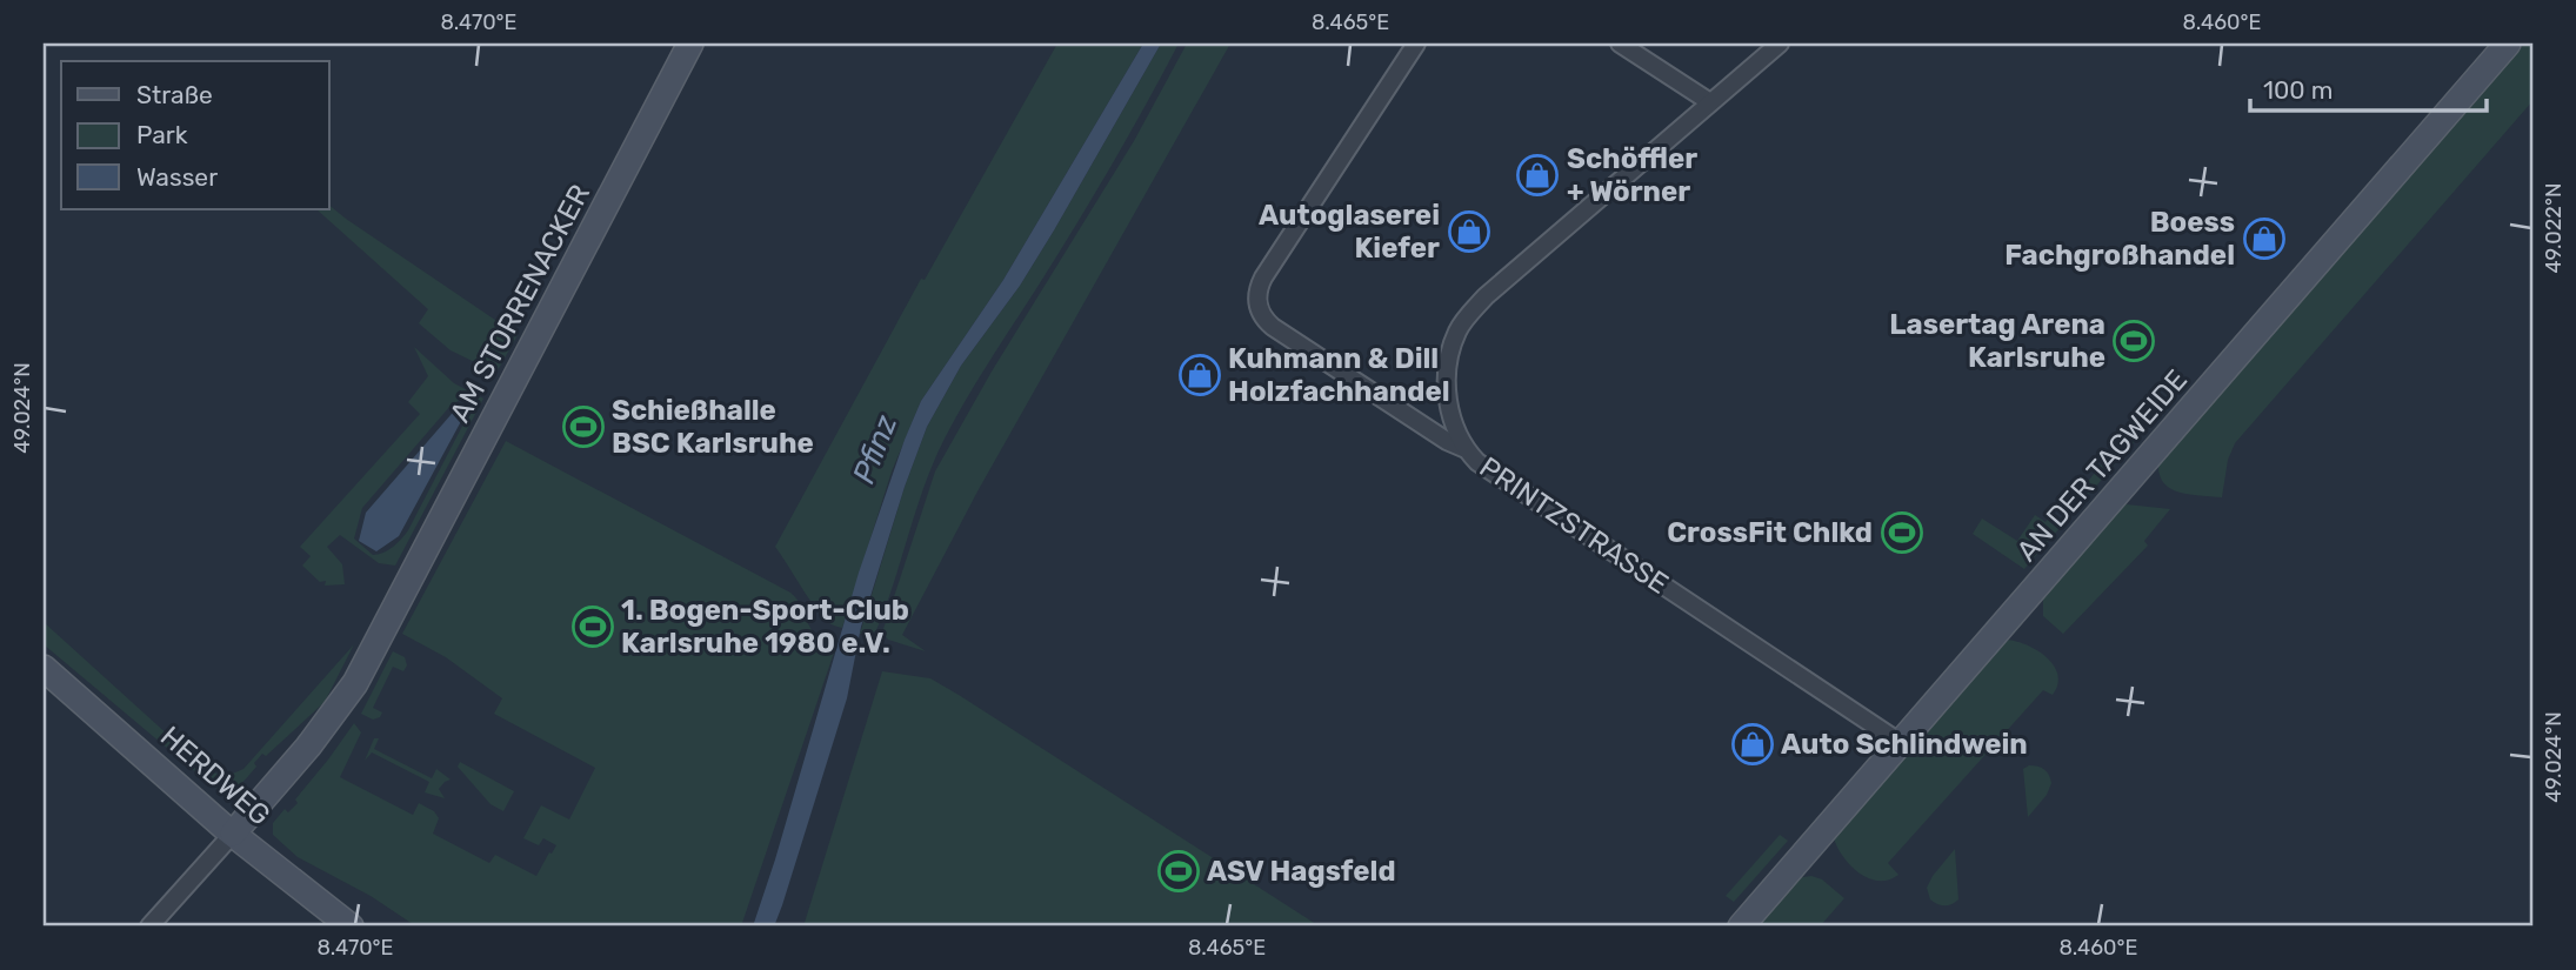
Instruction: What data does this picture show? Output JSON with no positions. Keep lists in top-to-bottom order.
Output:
{
  "streets": {
    "main road": ["AM STORRENACKER", "AN DER TAGWEIDE", "HERDWEG"],
    "street": ["PRINTZSTRASSE"]
  },
  "crossings": [
    ["AM STORRENACKER", "HERDWEG"],
    ["AN DER TAGWEIDE", "PRINTZSTRASSE"]
  ],
  "water": ["Pfinz"],
  "places": {
    "shop": [
      "Schöffler + Wörner",
      "Autoglaserei Kiefer",
      "Boess Fachgroßhandel",
      "Kuhmann & Dill Holzfachhandel",
      "Auto Schlindwein"
    ],
    "sports": [
      "Lasertag Arena Karlsruhe",
      "Schießhalle BSC Karlsruhe",
      "CrossFit Chlkd",
      "1. Bogen-Sport-Club Karlsruhe 1980 e.V.",
      "ASV Hagsfeld"
    ]
  },
  "legend": ["Straße", "Park", "Wasser"],
  "scale_bar": "100 m",
  "coordinates": [
    "8.470°E",
    "8.465°E",
    "8.460°E",
    "49.022°N",
    "49.024°N"
  ]
}
